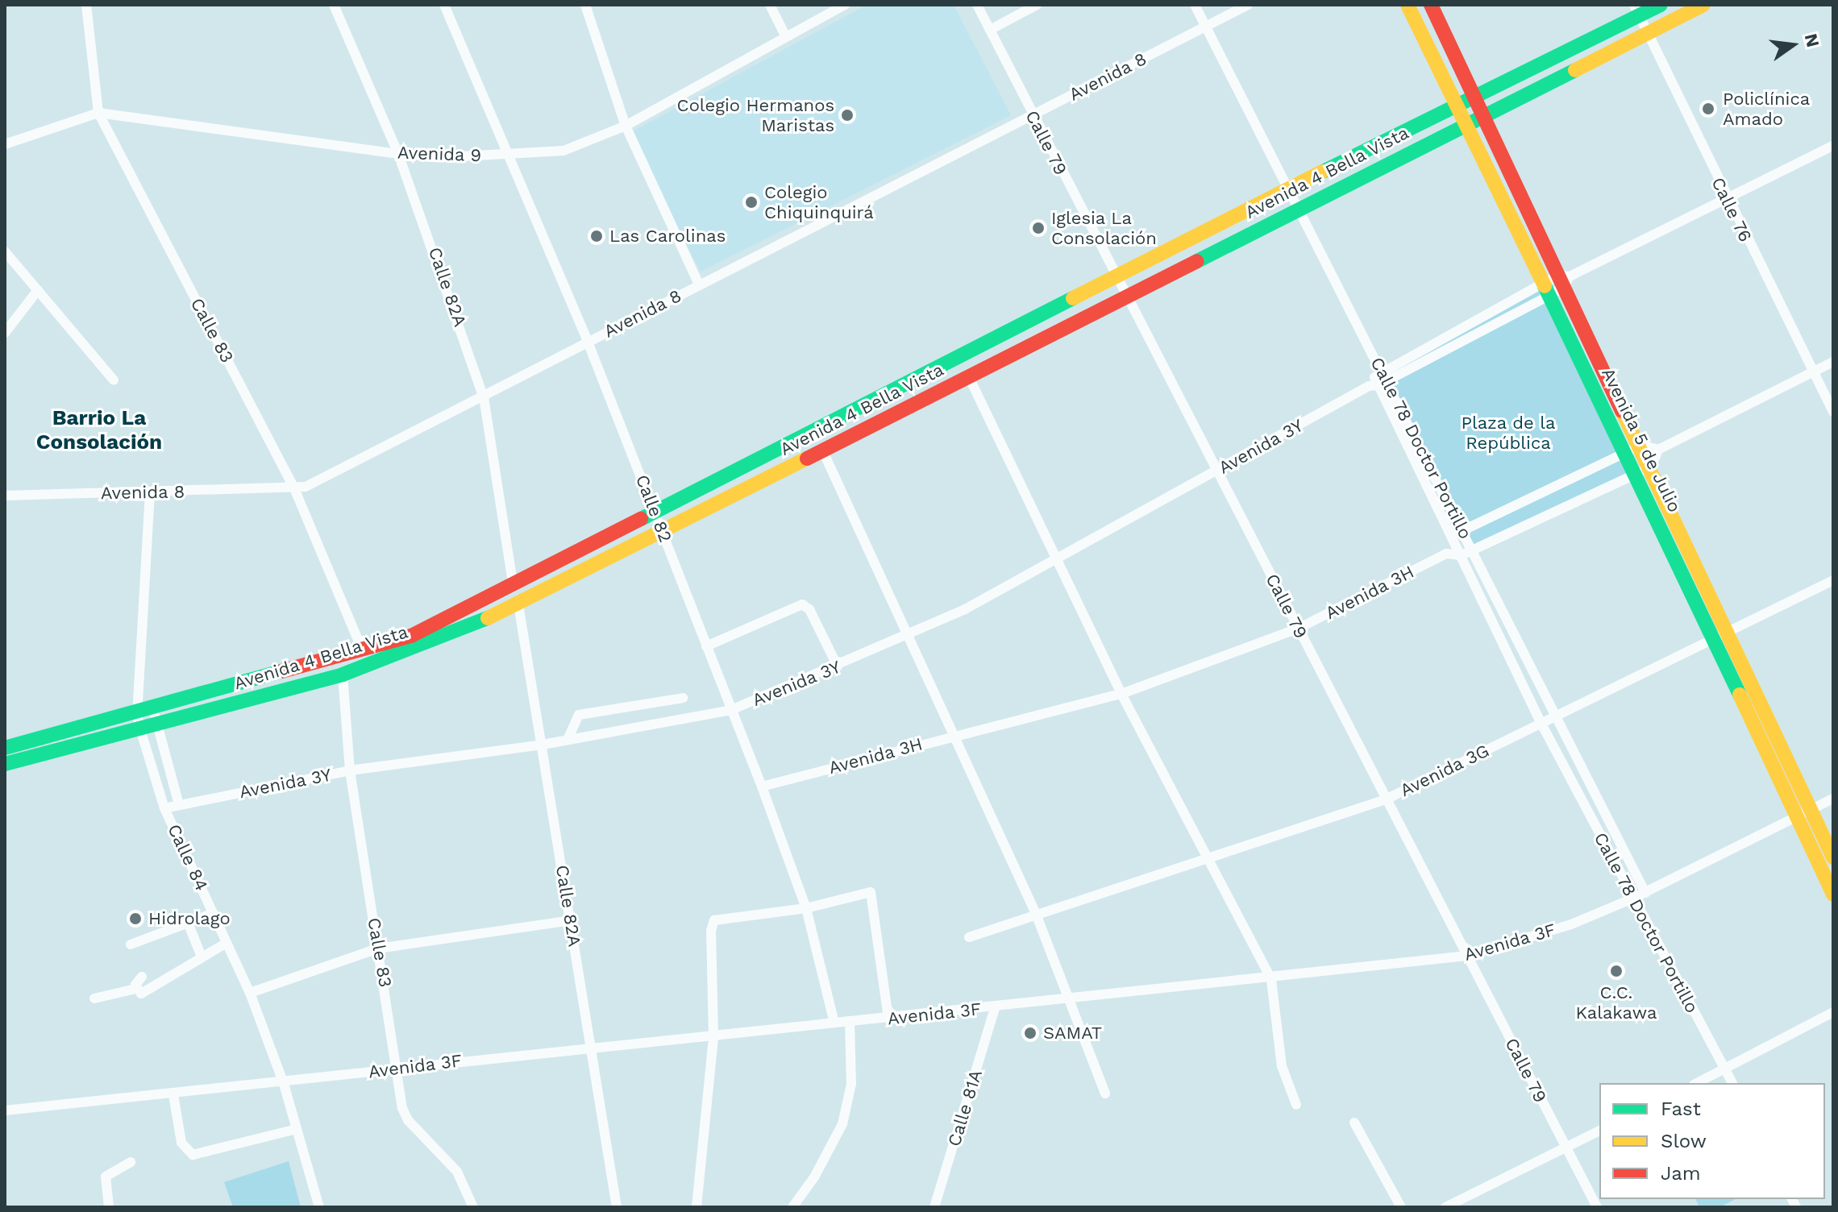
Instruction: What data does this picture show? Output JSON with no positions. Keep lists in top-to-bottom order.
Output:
{
  "streets": {
    "street": [
      "Avenida 8",
      "Calle 79",
      "Avenida 9",
      "Avenida 4 Bella Vista",
      "Calle 76",
      "Calle 82A",
      "Calle 83",
      "Avenida 5 de Julio",
      "Avenida 3Y",
      "Calle 78 Doctor Portillo",
      "Calle 82",
      "Avenida 3H",
      "Avenida 3G",
      "Calle 84",
      "Avenida 3F",
      "Calle 81A"
    ]
  },
  "crossings": [
    ["Avenida 8", "Calle 79"],
    ["Avenida 8", "Calle 82A"],
    ["Avenida 8", "Calle 83"],
    ["Avenida 8", "Calle 78 Doctor Portillo"],
    ["Avenida 8", "Calle 82"],
    ["Avenida 8", "Calle 84"],
    ["Calle 79", "Avenida 4 Bella Vista"],
    ["Calle 79", "Avenida 3Y"],
    ["Calle 79", "Avenida 3H"],
    ["Calle 79", "Avenida 3G"],
    ["Calle 79", "Avenida 3F"],
    ["Avenida 9", "Calle 82A"],
    ["Avenida 9", "Calle 83"],
    ["Avenida 9", "Calle 82"],
    ["Avenida 4 Bella Vista", "Calle 76"],
    ["Avenida 4 Bella Vista", "Calle 82A"],
    ["Avenida 4 Bella Vista", "Calle 83"],
    ["Avenida 4 Bella Vista", "Avenida 5 de Julio"],
    ["Avenida 4 Bella Vista", "Calle 78 Doctor Portillo"],
    ["Avenida 4 Bella Vista", "Calle 82"],
    ["Avenida 4 Bella Vista", "Calle 84"],
    ["Calle 76", "Avenida 3Y"],
    ["Calle 82A", "Avenida 3Y"],
    ["Calle 82A", "Avenida 3F"],
    ["Calle 83", "Avenida 3Y"],
    ["Calle 83", "Avenida 3F"],
    ["Avenida 5 de Julio", "Avenida 3Y"],
    ["Avenida 5 de Julio", "Avenida 3G"],
    ["Avenida 5 de Julio", "Avenida 3F"],
    ["Avenida 3Y", "Calle 78 Doctor Portillo"],
    ["Avenida 3Y", "Calle 82"],
    ["Avenida 3Y", "Calle 84"],
    ["Calle 78 Doctor Portillo", "Avenida 3G"],
    ["Calle 78 Doctor Portillo", "Avenida 3F"],
    ["Calle 82", "Avenida 3H"],
    ["Calle 82", "Avenida 3F"],
    ["Calle 84", "Avenida 3F"],
    ["Avenida 3F", "Calle 81A"]
  ],
  "districts": ["Barrio La Consolación"],
  "parks": ["Plaza de la República"],
  "places": [
    "Policlínica Amado",
    "Colegio Hermanos Maristas",
    "Colegio Chiquinquirá",
    "Iglesia La Consolación",
    "Las Carolinas",
    "Hidrolago",
    "C.C. Kalakawa",
    "SAMAT"
  ],
  "legend": ["Fast", "Slow", "Jam"],
  "north": "right"
}
